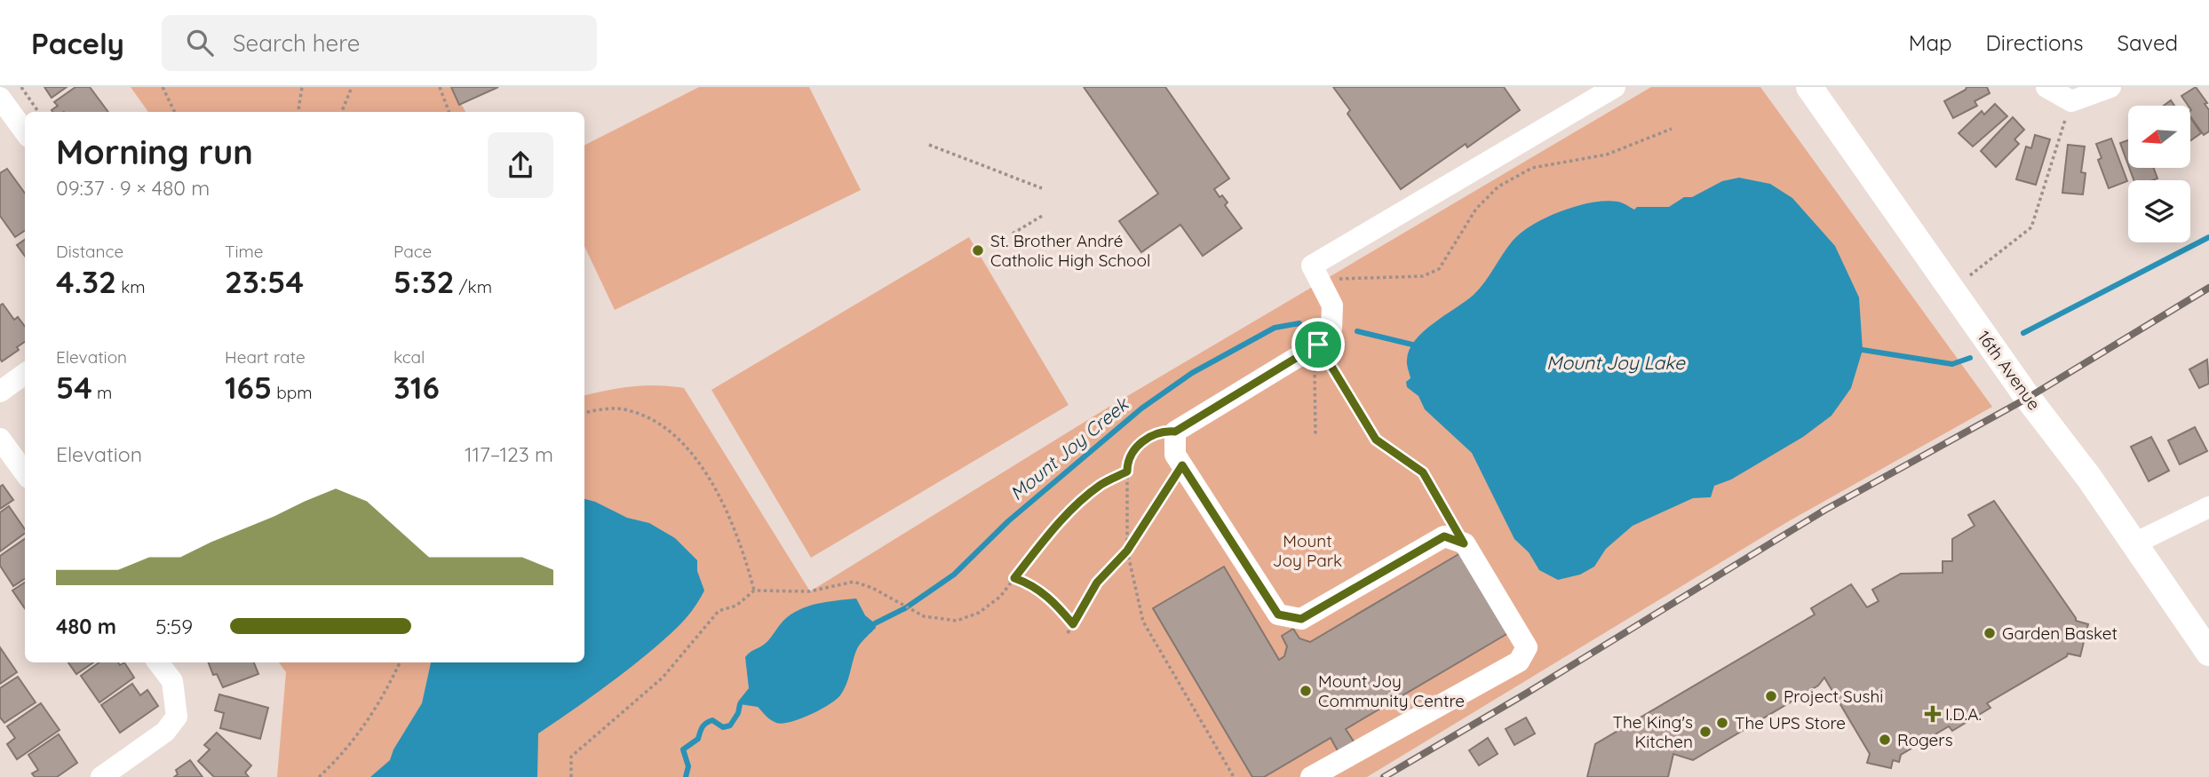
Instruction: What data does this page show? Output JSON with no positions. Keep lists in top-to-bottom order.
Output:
{
  "streets": {
    "main road": ["16th Avenue"]
  },
  "water": ["Mount Joy Lake", "Mount Joy Creek"],
  "parks": ["Mount Joy Park"],
  "places": {
    "other": [
      "St. Brother André Catholic High School",
      "Garden Basket",
      "Mount Joy Community Centre",
      "Project Sushi",
      "The UPS Store",
      "The King's Kitchen",
      "Rogers"
    ],
    "health": ["I.D.A."]
  },
  "north": "left",
  "page": {
    "header": "Pacely",
    "search": "Search here",
    "nav": ["Map", "Directions", "Saved"],
    "heading": ["Morning run", "09:37 · 9 × 480 m"],
    "stats": [
      ["Distance", "4.32 km"],
      ["Time", "23:54"],
      ["Pace", "5:32 /km"],
      ["Elevation", "54 m"],
      ["Heart rate", "165 bpm"],
      ["kcal", "316"]
    ],
    "chart": ["Elevation", "117–123 m"],
    "list": [
      {
        "name": "480 m",
        "note": "5:59"
      }
    ]
  }
}
